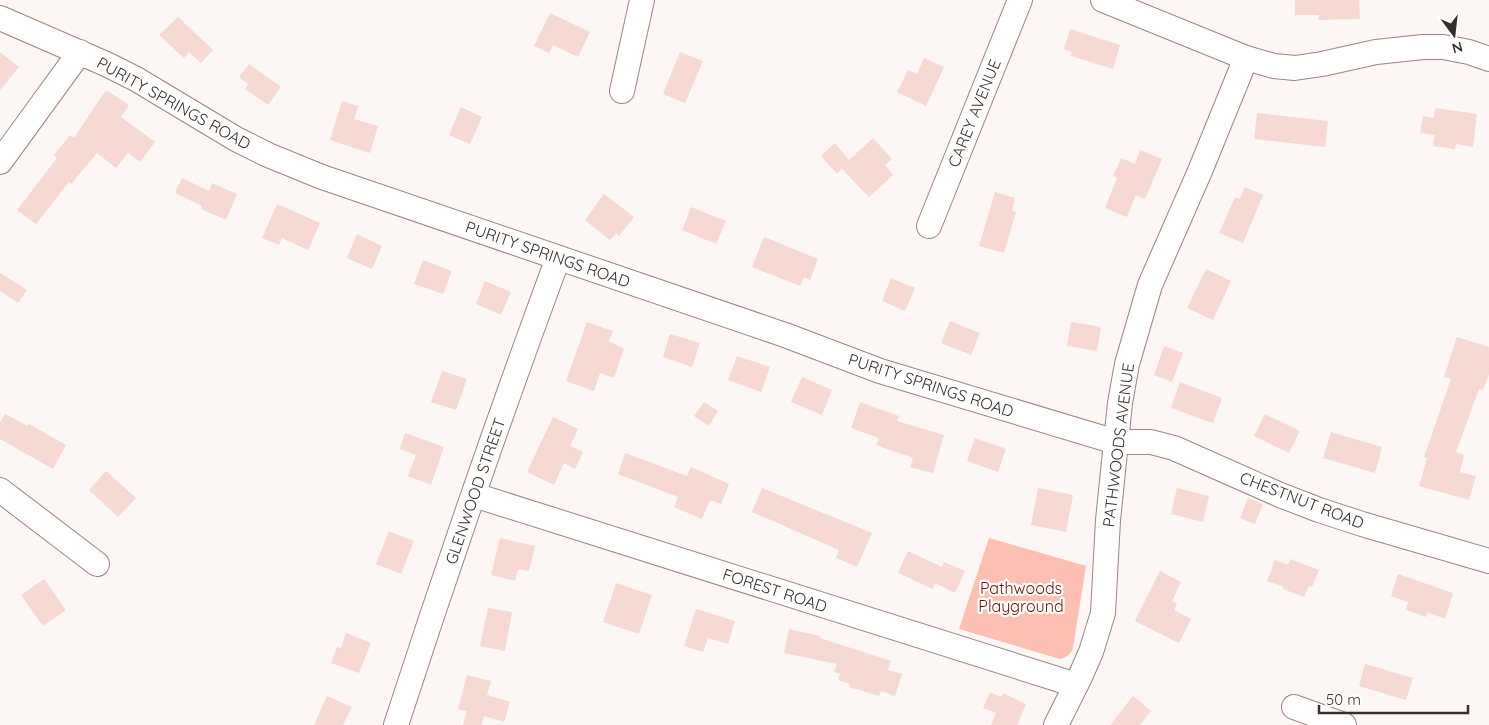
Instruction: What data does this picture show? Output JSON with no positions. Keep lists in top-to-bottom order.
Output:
{
  "streets": {
    "street": [
      "PURITY SPRINGS ROAD",
      "CAREY AVENUE",
      "PATHWOODS AVENUE",
      "GLENWOOD STREET",
      "CHESTNUT ROAD",
      "FOREST ROAD"
    ]
  },
  "crossings": [
    ["PURITY SPRINGS ROAD", "PATHWOODS AVENUE"],
    ["PURITY SPRINGS ROAD", "GLENWOOD STREET"],
    ["PURITY SPRINGS ROAD", "CHESTNUT ROAD"],
    ["PATHWOODS AVENUE", "CHESTNUT ROAD"],
    ["PATHWOODS AVENUE", "FOREST ROAD"],
    ["GLENWOOD STREET", "FOREST ROAD"]
  ],
  "parks": ["Pathwoods Playground"],
  "scale_bar": "50 m",
  "north": "bottom"
}
